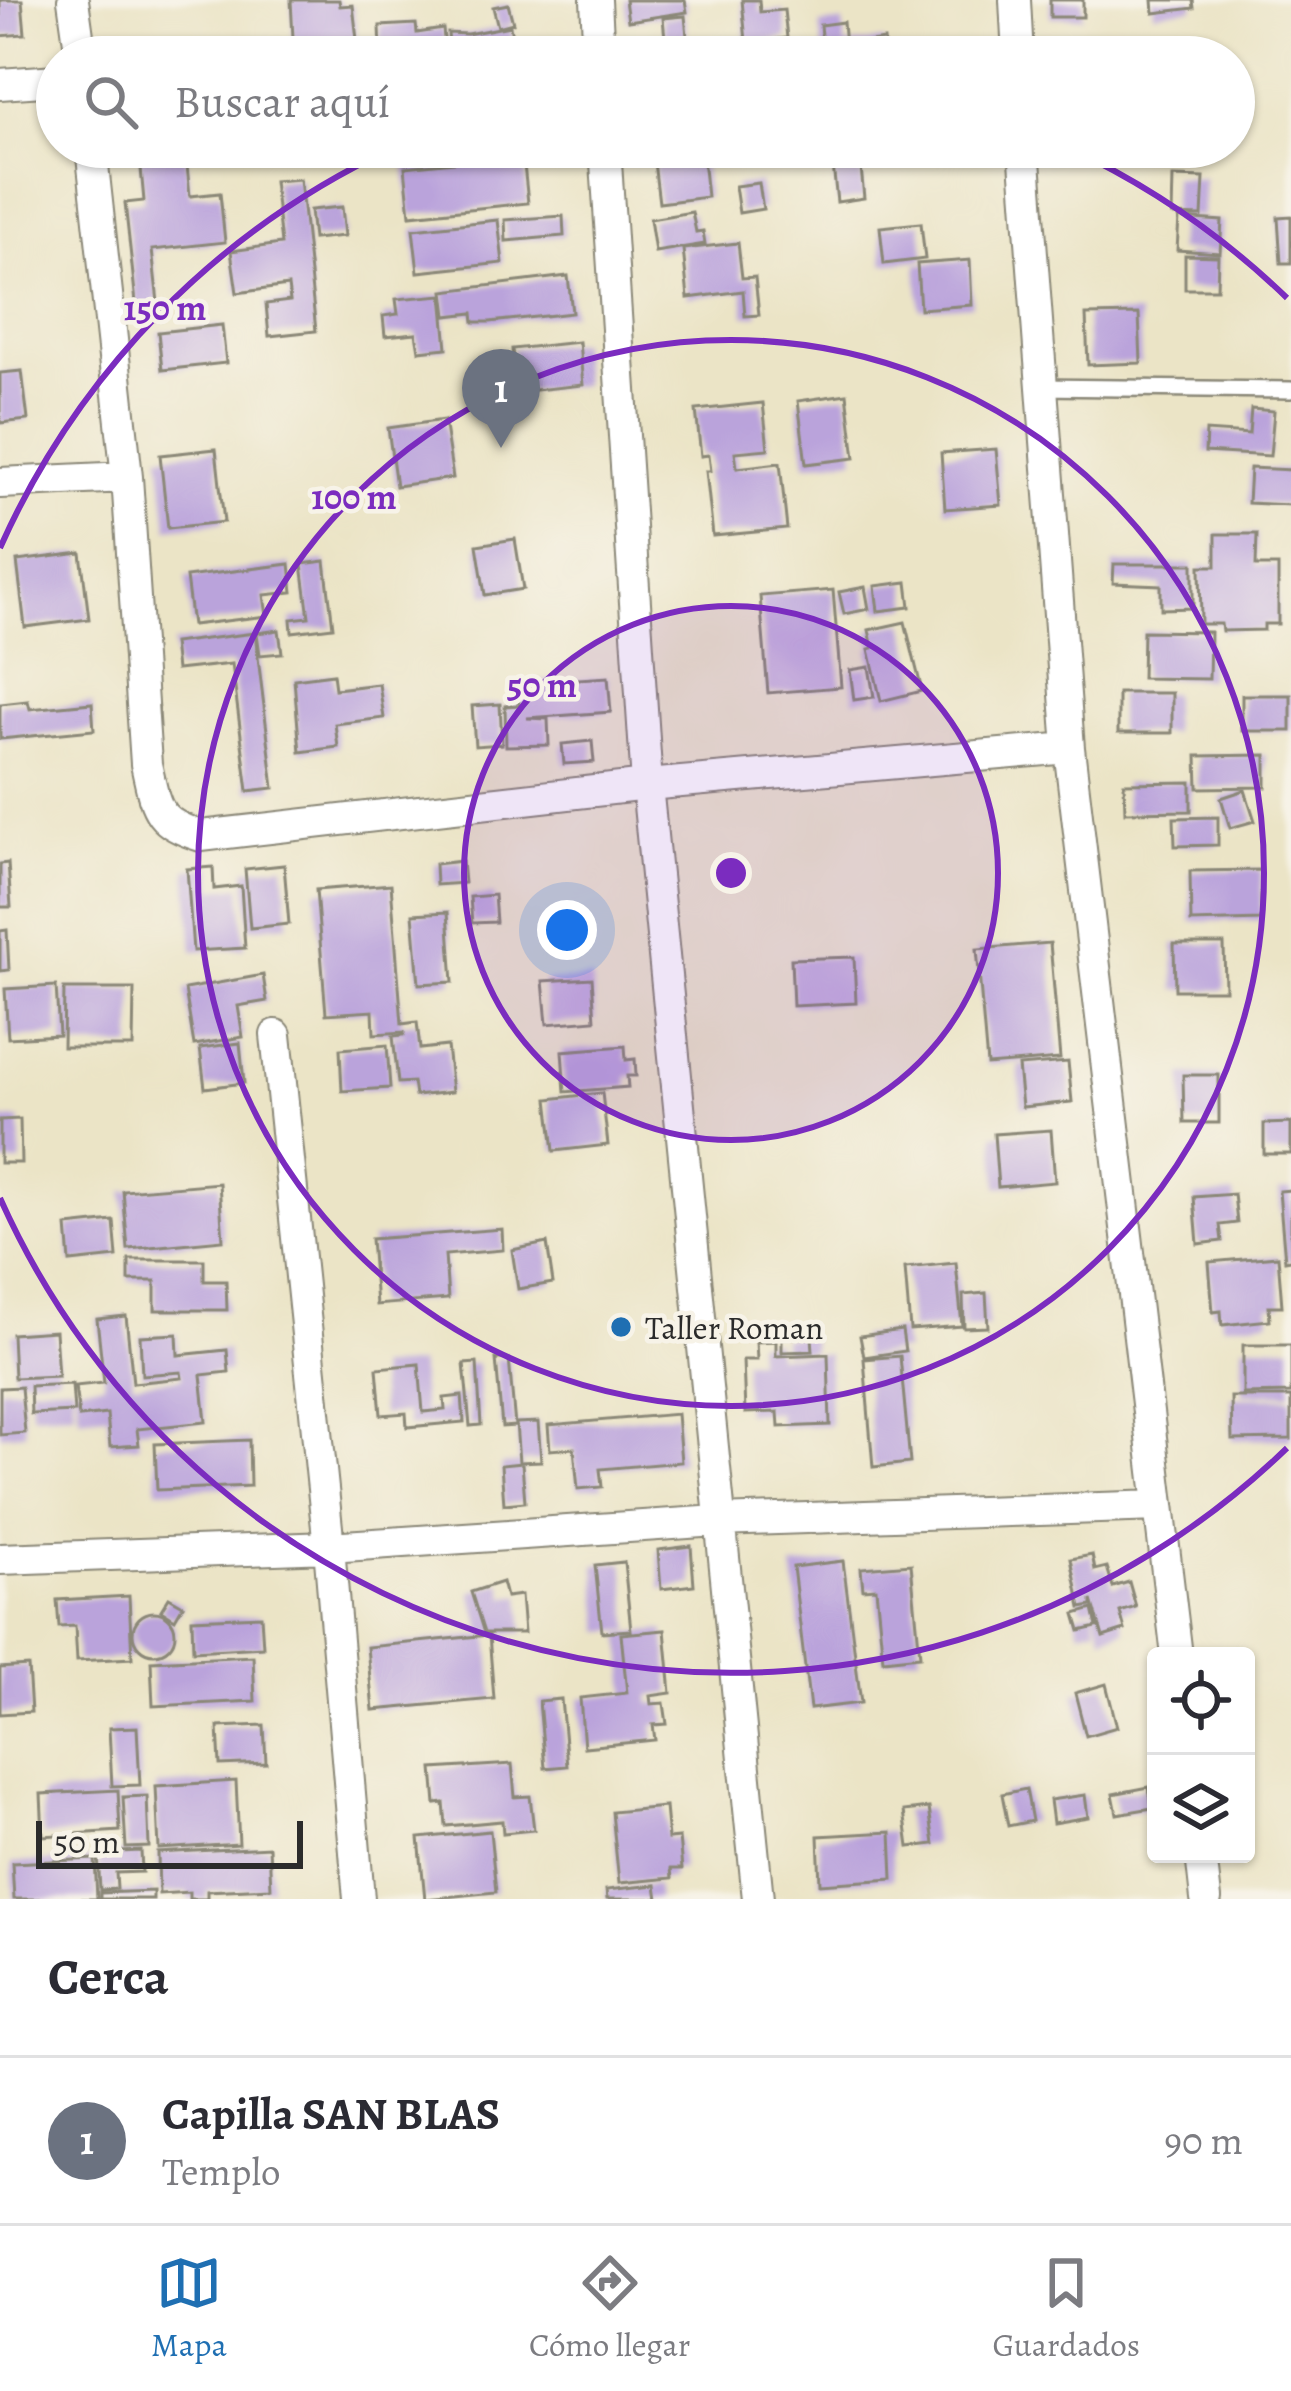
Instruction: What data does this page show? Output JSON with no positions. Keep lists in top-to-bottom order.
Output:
{
  "places": ["Taller Roman"],
  "scale_bar": "50 m",
  "page": {
    "search": "Buscar aquí",
    "pins": "1",
    "scale": "50 m",
    "heading": "Cerca",
    "list": [
      {
        "mark": "1",
        "name": "Capilla SAN BLAS",
        "note": "Templo",
        "value": "90 m"
      }
    ],
    "nav": ["Mapa", "Cómo llegar", "Guardados"]
  },
  "rings": ["150 m", "100 m", "50 m"]
}
